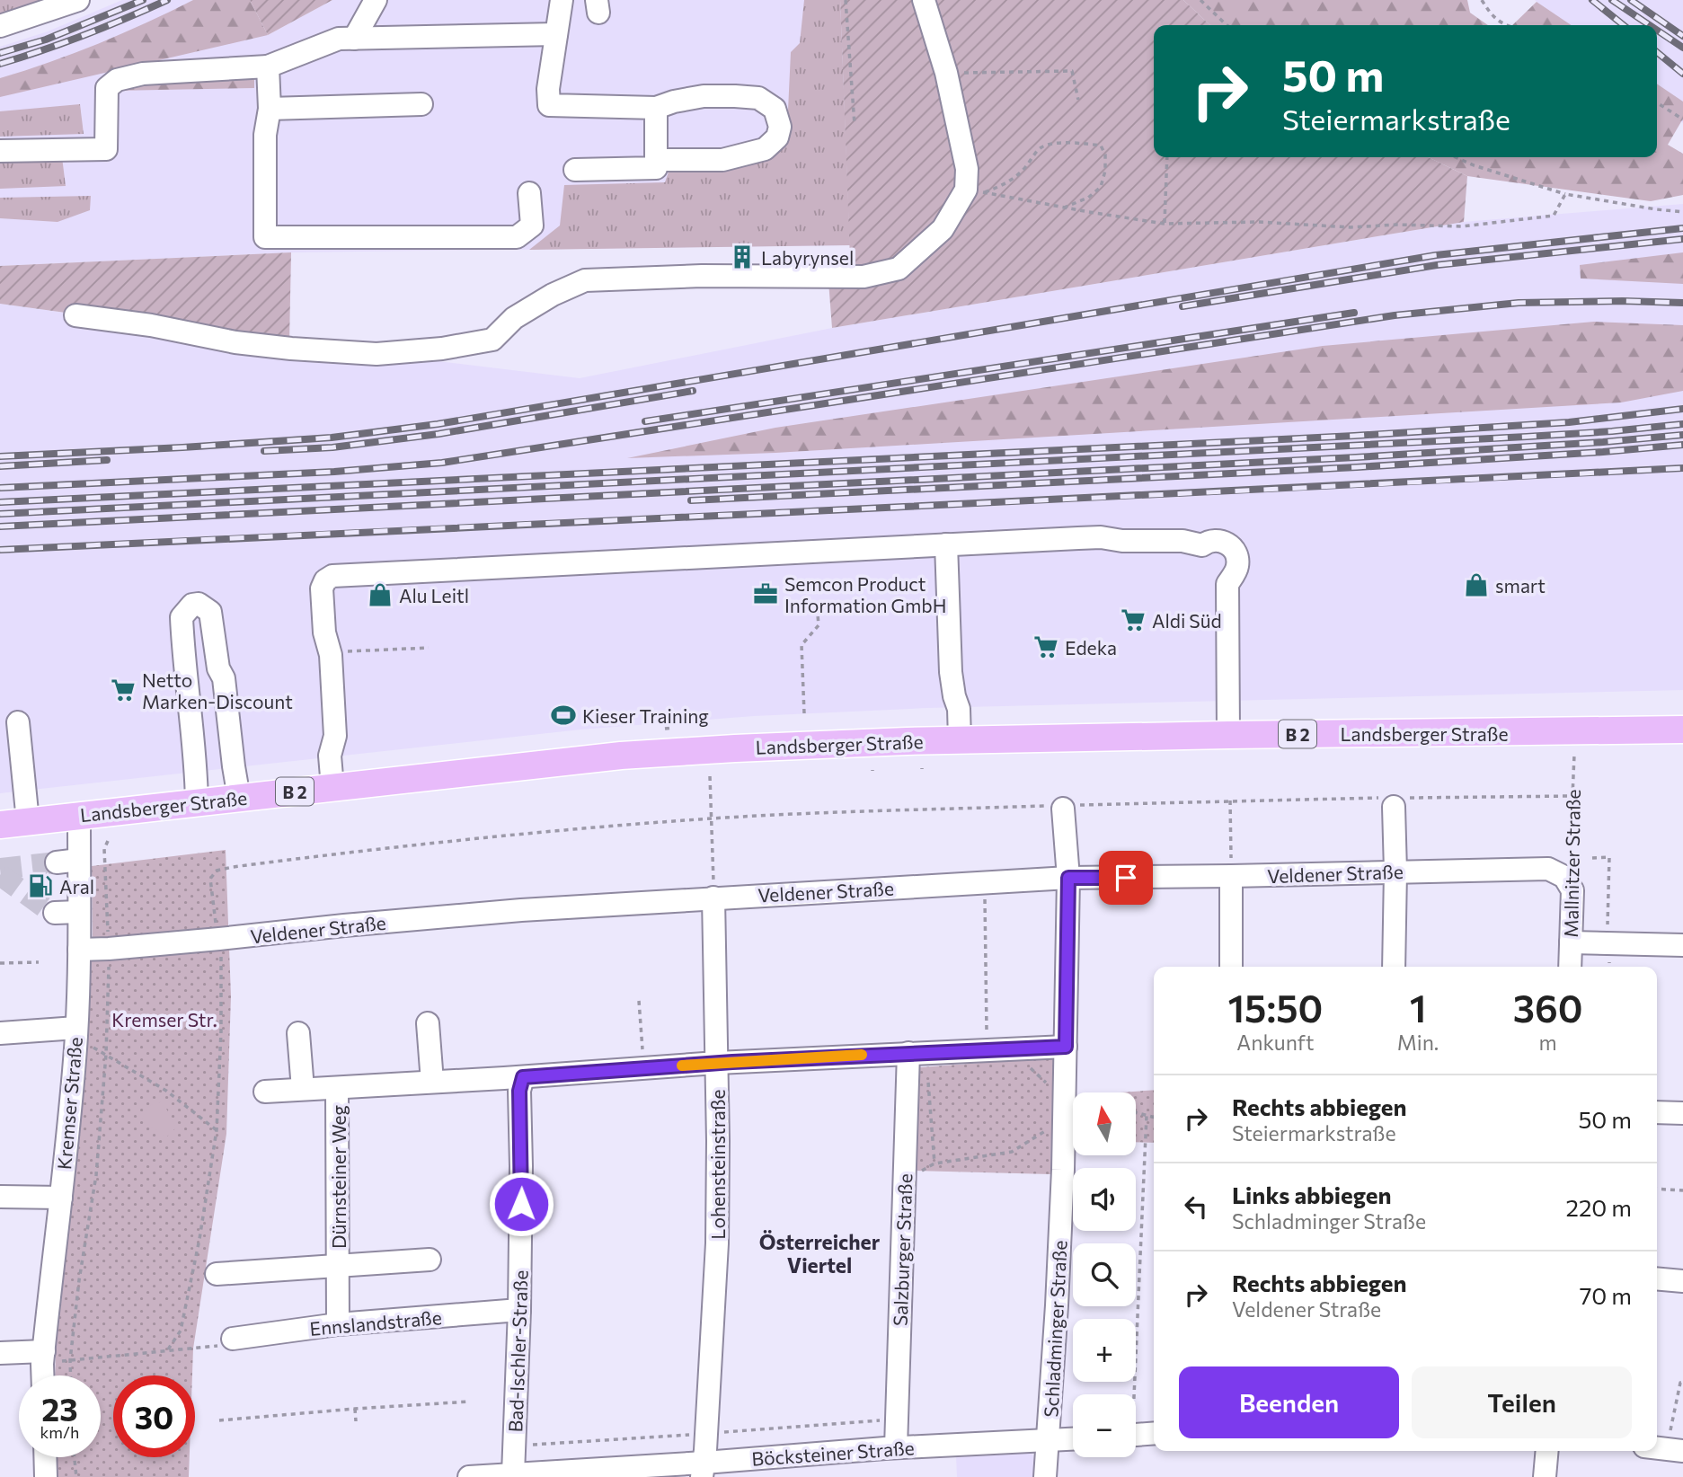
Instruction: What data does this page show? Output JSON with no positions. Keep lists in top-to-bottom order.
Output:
{
  "streets": {
    "main road": ["Landsberger Straße", "B 2"],
    "street": [
      "Mallnitzer Straße",
      "Veldener Straße",
      "Kremser Straße",
      "Lohensteinstraße",
      "Dürnsteiner Weg",
      "Salzburger Straße",
      "Ennslandstraße",
      "Schladminger Straße",
      "Bad-Ischler-Straße",
      "Böcksteiner Straße"
    ]
  },
  "crossings": [
    ["Landsberger Straße", "Kremser Straße"],
    ["Mallnitzer Straße", "Veldener Straße"],
    ["Veldener Straße", "Kremser Straße"],
    ["Veldener Straße", "Lohensteinstraße"],
    ["Veldener Straße", "Schladminger Straße"],
    ["Lohensteinstraße", "Böcksteiner Straße"],
    ["Dürnsteiner Weg", "Ennslandstraße"],
    ["Salzburger Straße", "Böcksteiner Straße"],
    ["Ennslandstraße", "Bad-Ischler-Straße"],
    ["Schladminger Straße", "Böcksteiner Straße"],
    ["Bad-Ischler-Straße", "Böcksteiner Straße"]
  ],
  "districts": ["Österreicher Viertel"],
  "parks": ["Kremser Str."],
  "places": {
    "building": ["Labyrynsel"],
    "shop": ["smart", "Alu Leitl"],
    "office": ["Semcon Product Information GmbH"],
    "supermarket": ["Aldi Süd", "Edeka", "Netto Marken-Discount"],
    "sports": ["Kieser Training"],
    "fuel station": ["Aral"]
  },
  "north": "top",
  "page": {
    "turn": ["50 m", "Steiermarkstraße"],
    "eta": [
      "15:50",
      "Ankunft",
      "1",
      "Min.",
      "360",
      "m"
    ],
    "list": [
      {
        "name": "Rechts abbiegen",
        "note": "Steiermarkstraße",
        "value": "50 m"
      },
      {
        "name": "Links abbiegen",
        "note": "Schladminger Straße",
        "value": "220 m"
      },
      {
        "name": "Rechts abbiegen",
        "note": "Veldener Straße",
        "value": "70 m"
      }
    ],
    "map_buttons": ["+", "−"],
    "buttons": ["Beenden", "Teilen"],
    "speed": "23 km/h",
    "limit": "30"
  }
}
